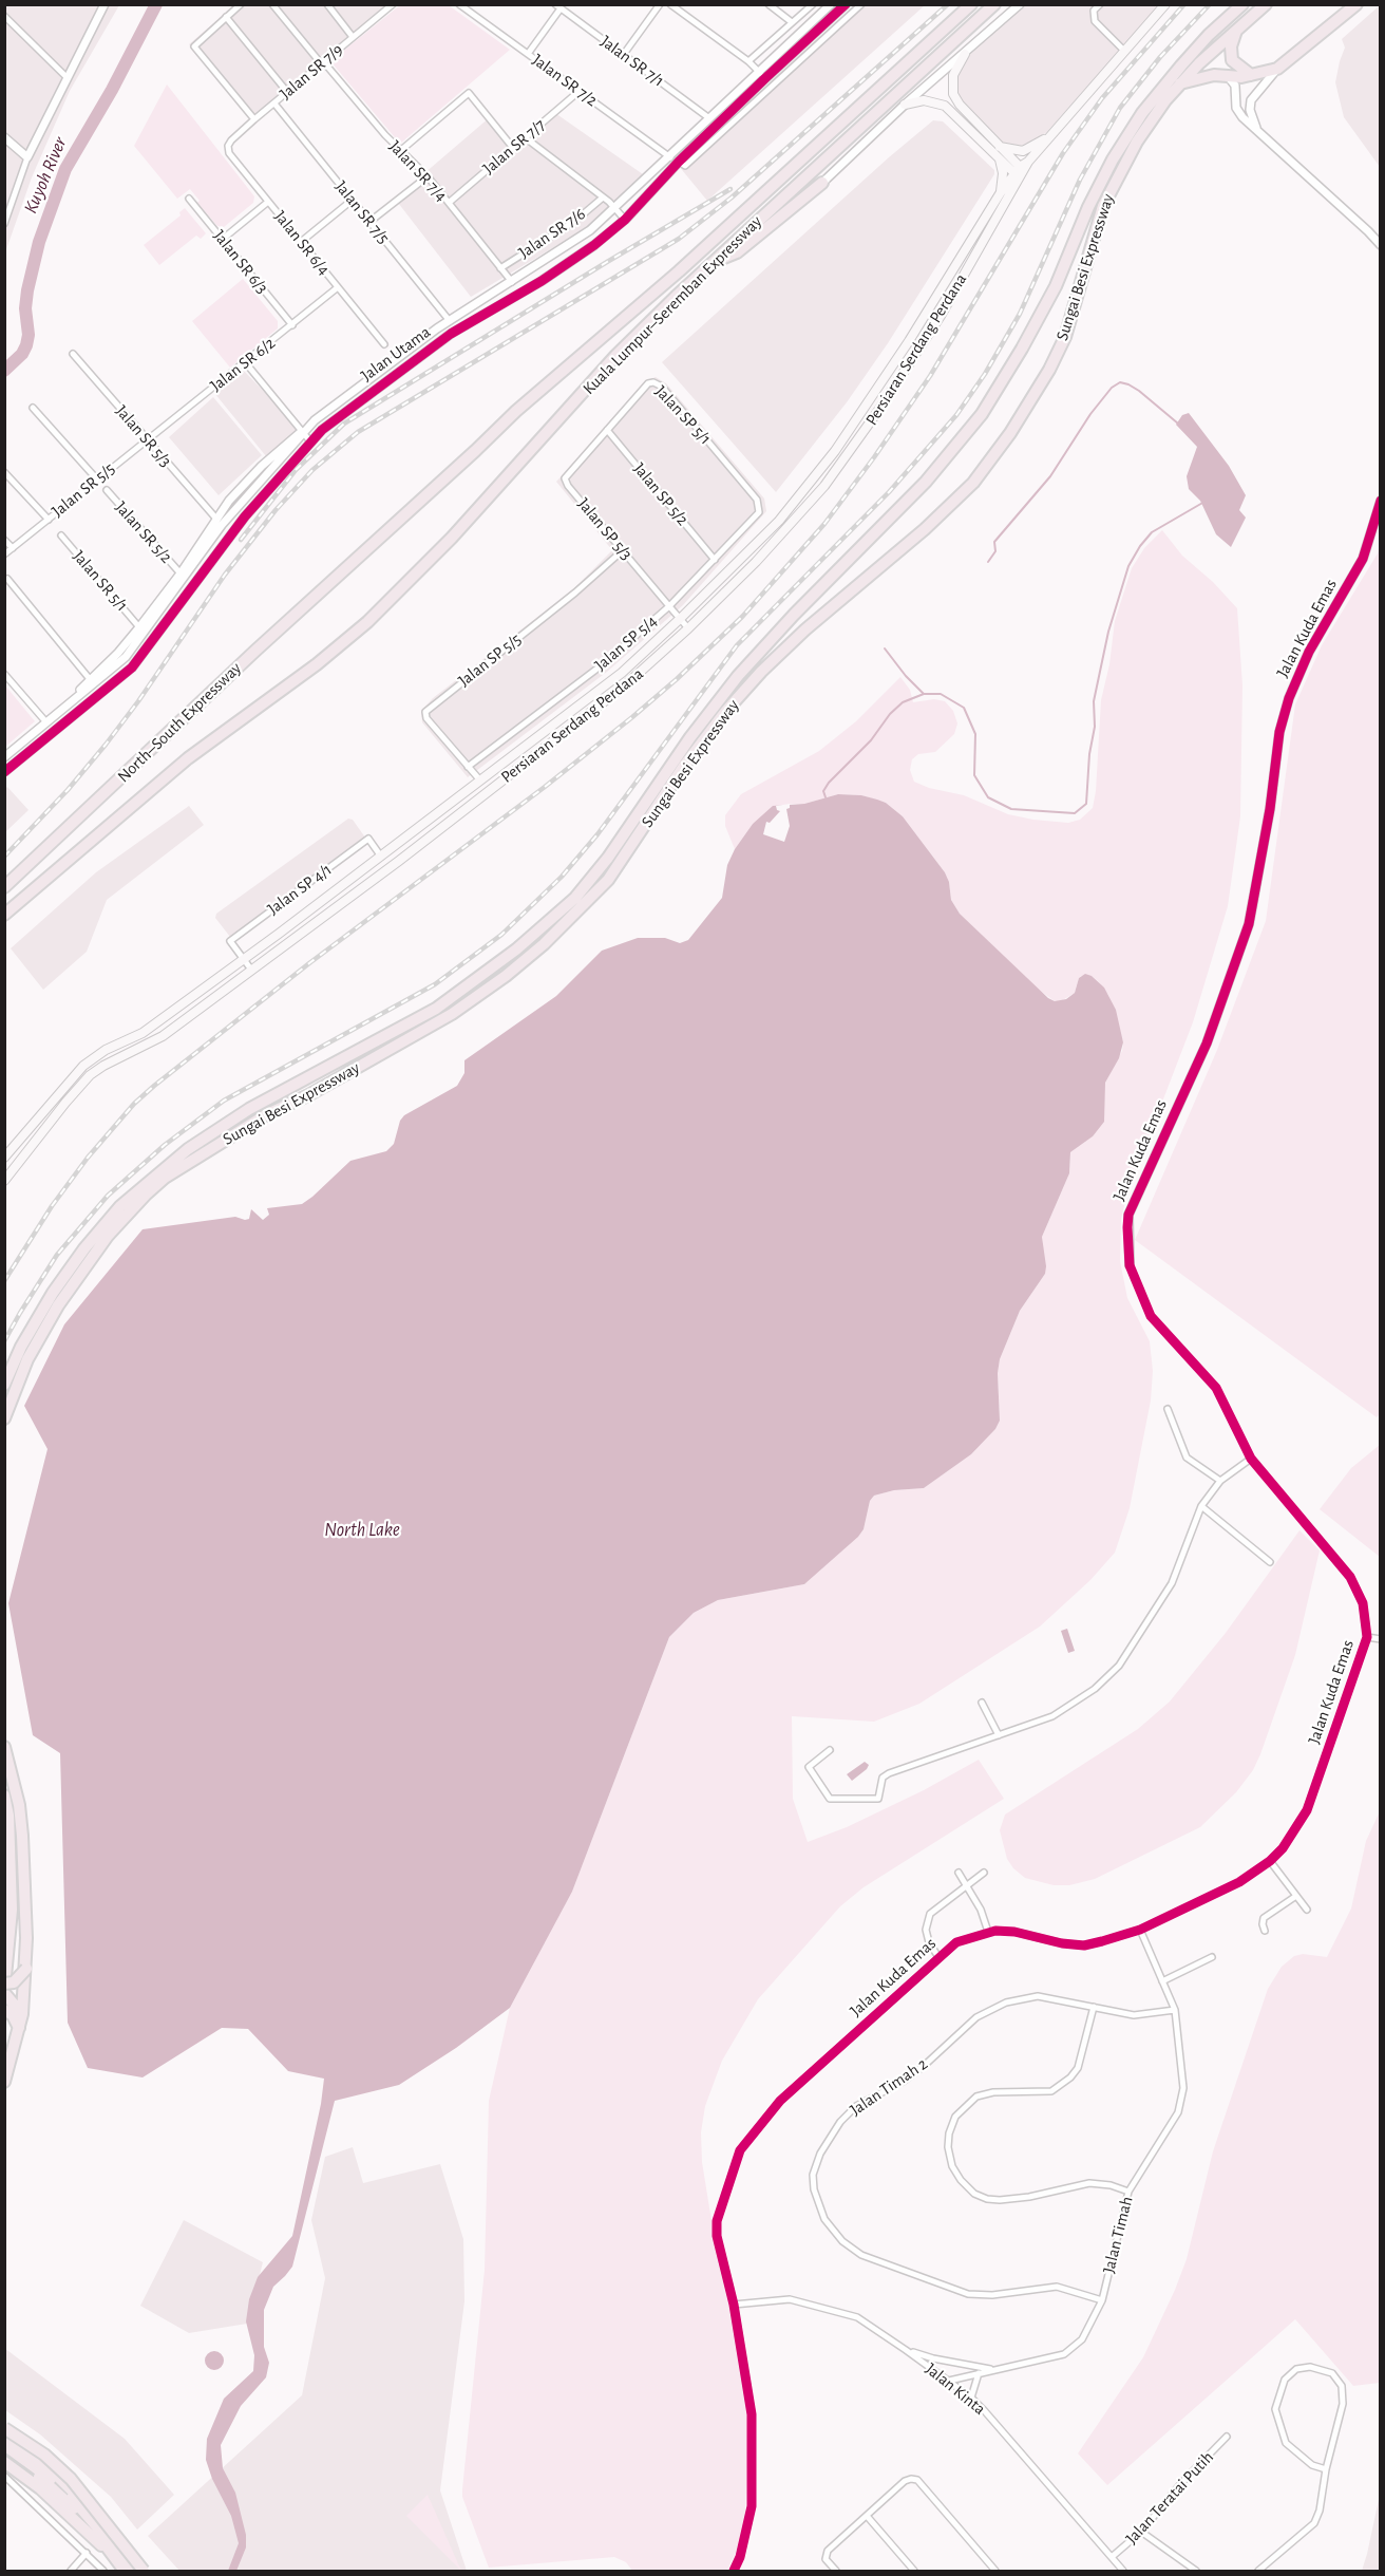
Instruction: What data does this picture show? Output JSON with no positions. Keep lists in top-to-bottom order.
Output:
{
  "streets": {
    "highway": ["Sungai Besi Expressway", "Kuala Lumpur–Seremban Expressway", "North–South Expressway"],
    "main road": ["Persiaran Serdang Perdana"],
    "street": [
      "Jalan SR 7/1",
      "Jalan SR 7/9",
      "Jalan SR 7/2",
      "Jalan SR 7/7",
      "Jalan SR 7/4",
      "Jalan SR 7/5",
      "Jalan SR 7/6",
      "Jalan SR 6/4",
      "Jalan SR 6/3",
      "Jalan Utama",
      "Jalan SR 6/2",
      "Jalan SP 5/1",
      "Jalan SR 5/3",
      "Jalan SR 5/5",
      "Jalan SP 5/2",
      "Jalan SP 5/3",
      "Jalan SR 5/2",
      "Jalan SR 5/1",
      "Jalan Kuda Emas",
      "Jalan SP 5/4",
      "Jalan SP 5/5",
      "Jalan SP 4/1",
      "Jalan Timah 2",
      "Jalan Timah",
      "Jalan Kinta",
      "Jalan Teratai Putih"
    ]
  },
  "crossings": [
    ["Jalan SR 7/1", "Jalan Utama"],
    ["Jalan SR 7/9", "Jalan SR 7/4"],
    ["Jalan SR 7/9", "Jalan SR 7/5"],
    ["Jalan SR 7/9", "Jalan SR 6/4"],
    ["Jalan SR 7/2", "Jalan SR 7/7"],
    ["Jalan SR 7/2", "Jalan Utama"],
    ["Jalan SR 7/7", "Jalan SR 7/4"],
    ["Jalan SR 7/4", "Jalan SR 7/6"],
    ["Jalan SR 7/4", "Jalan Utama"],
    ["Jalan SR 7/5", "Jalan Utama"],
    ["Jalan SR 6/4", "Jalan SR 6/2"],
    ["Jalan SR 6/3", "Jalan SR 6/2"],
    ["Kuala Lumpur–Seremban Expressway", "North–South Expressway"],
    ["Persiaran Serdang Perdana", "Jalan SP 5/3"],
    ["Persiaran Serdang Perdana", "Jalan SP 5/5"],
    ["Persiaran Serdang Perdana", "Jalan SP 4/1"],
    ["Jalan SR 6/2", "Jalan SR 5/3"],
    ["Jalan SR 6/2", "Jalan SR 5/5"],
    ["Jalan SP 5/1", "Jalan SP 5/2"],
    ["Jalan SP 5/1", "Jalan SP 5/3"],
    ["Jalan SP 5/1", "Jalan SP 5/4"],
    ["Jalan SR 5/3", "Jalan SR 5/5"],
    ["Jalan SP 5/2", "Jalan SP 5/3"],
    ["Jalan SP 5/2", "Jalan SP 5/4"],
    ["Jalan SP 5/3", "Jalan SP 5/4"],
    ["Jalan SP 5/3", "Jalan SP 5/5"],
    ["Jalan Kuda Emas", "Jalan Timah"],
    ["Jalan Kuda Emas", "Jalan Kinta"],
    ["Jalan SP 5/4", "Jalan SP 5/5"],
    ["Jalan Timah 2", "Jalan Timah"],
    ["Jalan Timah", "Jalan Kinta"],
    ["Jalan Kinta", "Jalan Teratai Putih"]
  ],
  "water": ["Kuyoh River", "North Lake"]
}
